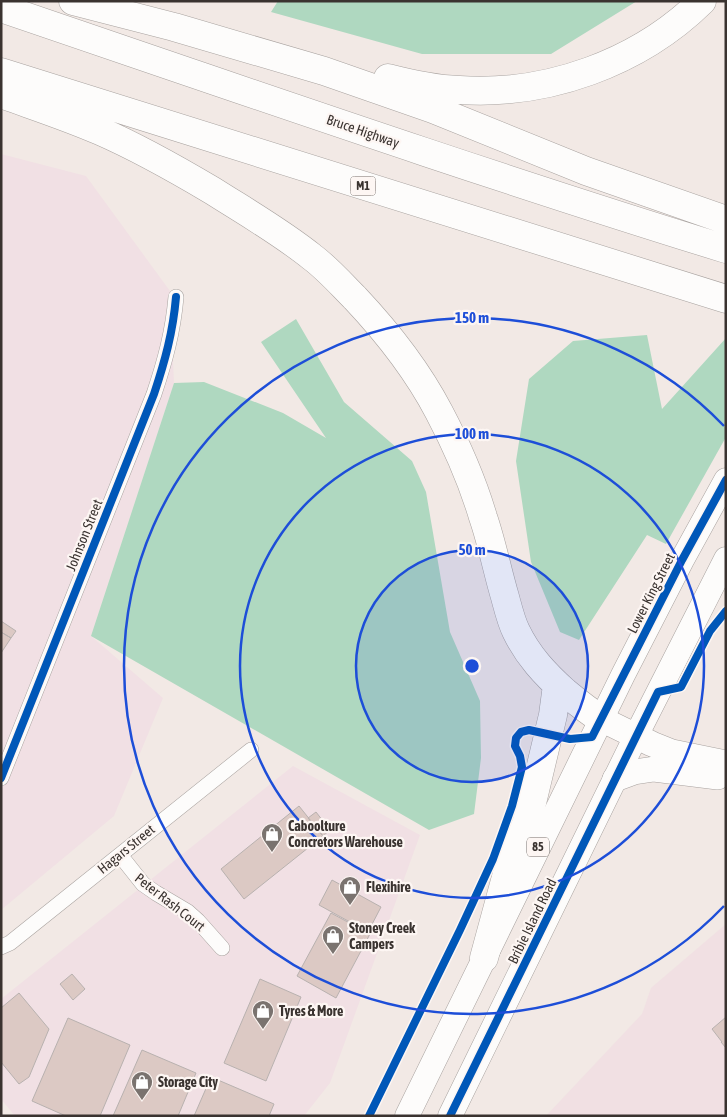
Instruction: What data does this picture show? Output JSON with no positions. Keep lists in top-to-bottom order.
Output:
{
  "streets": {
    "highway": ["Bruce Highway", "M1"],
    "main road": ["Lower King Street", "85", "Bribie Island Road"],
    "street": ["Johnson Street", "Hagars Street", "Peter Rash Court"]
  },
  "crossings": [
    ["Lower King Street", "Bribie Island Road"],
    ["Hagars Street", "Peter Rash Court"]
  ],
  "places": {
    "shop": [
      "Caboolture Concretors Warehouse",
      "Flexihire",
      "Stoney Creek Campers",
      "Tyres & More",
      "Storage City"
    ]
  },
  "rings": ["150 m", "100 m", "50 m"]
}
